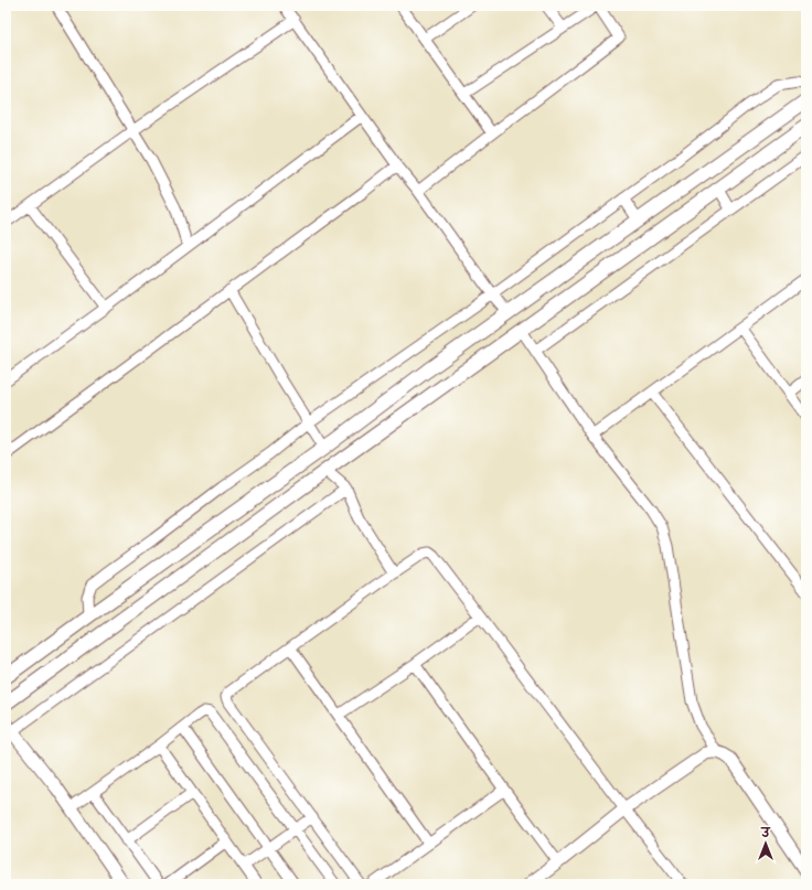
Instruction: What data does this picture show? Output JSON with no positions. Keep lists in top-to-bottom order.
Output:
{
  "north": "top"
}
